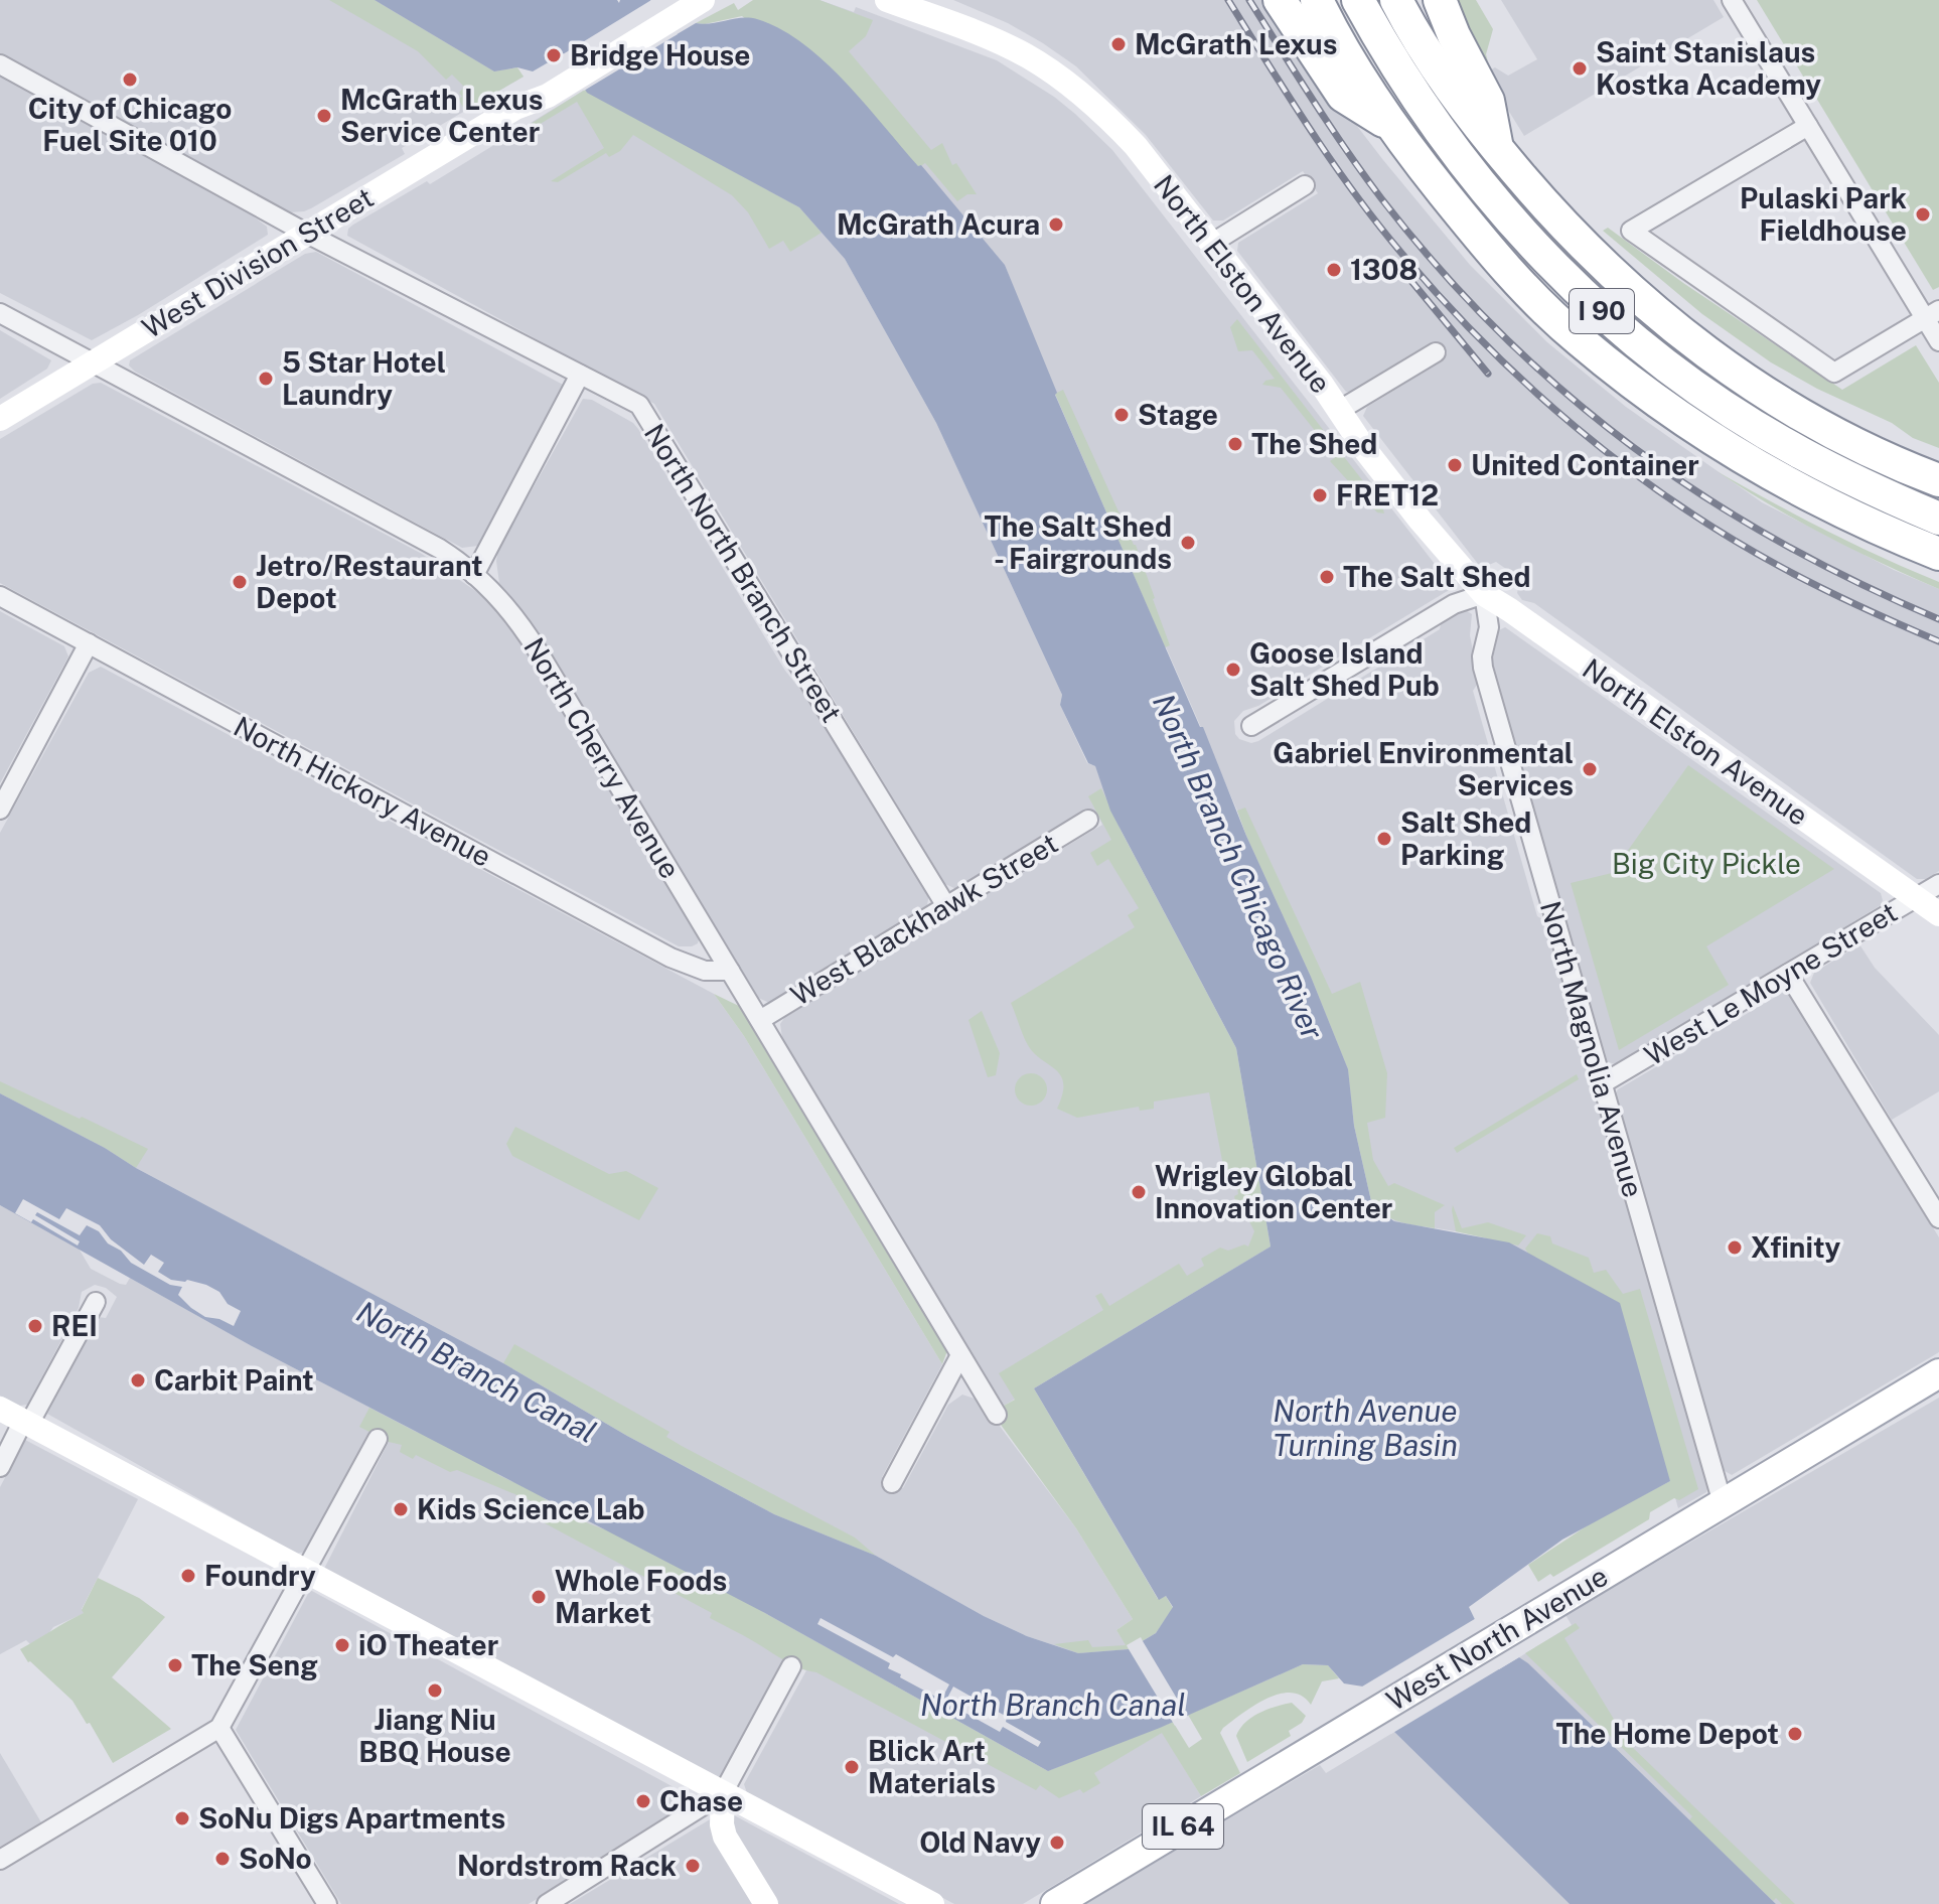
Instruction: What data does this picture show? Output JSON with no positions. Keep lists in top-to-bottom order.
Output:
{
  "streets": {
    "highway": ["I 90"],
    "main road": [
      "West Division Street",
      "North Elston Avenue",
      "West North Avenue",
      "IL 64"
    ],
    "street": [
      "North North Branch Street",
      "North Cherry Avenue",
      "North Hickory Avenue",
      "West Blackhawk Street",
      "West Le Moyne Street",
      "North Magnolia Avenue"
    ]
  },
  "crossings": [
    ["West Division Street", "North North Branch Street"],
    ["West Division Street", "North Cherry Avenue"],
    ["North Elston Avenue", "West Le Moyne Street"],
    ["North Elston Avenue", "North Magnolia Avenue"],
    ["North North Branch Street", "West Blackhawk Street"],
    ["North Cherry Avenue", "North Hickory Avenue"],
    ["North Cherry Avenue", "West Blackhawk Street"],
    ["West Le Moyne Street", "North Magnolia Avenue"],
    ["North Magnolia Avenue", "West North Avenue"]
  ],
  "water": ["North Branch Chicago River", "North Branch Canal", "North Avenue Turning Basin"],
  "parks": ["Big City Pickle"],
  "places": [
    "McGrath Lexus",
    "Bridge House",
    "Saint Stanislaus Kostka Academy",
    "City of Chicago Fuel Site 010",
    "McGrath Lexus Service Center",
    "Pulaski Park Fieldhouse",
    "McGrath Acura",
    "1308",
    "5 Star Hotel Laundry",
    "Stage",
    "The Shed",
    "United Container",
    "FRET12",
    "The Salt Shed - Fairgrounds",
    "The Salt Shed",
    "Jetro/Restaurant Depot",
    "Goose Island Salt Shed Pub",
    "Gabriel Environmental Services",
    "Salt Shed Parking",
    "Wrigley Global Innovation Center",
    "Xfinity",
    "REI",
    "Carbit Paint",
    "Kids Science Lab",
    "Foundry",
    "Whole Foods Market",
    "iO Theater",
    "The Seng",
    "Jiang Niu BBQ House",
    "The Home Depot",
    "Blick Art Materials",
    "Chase",
    "SoNu Digs Apartments",
    "Old Navy",
    "SoNo",
    "Nordstrom Rack"
  ]
}
